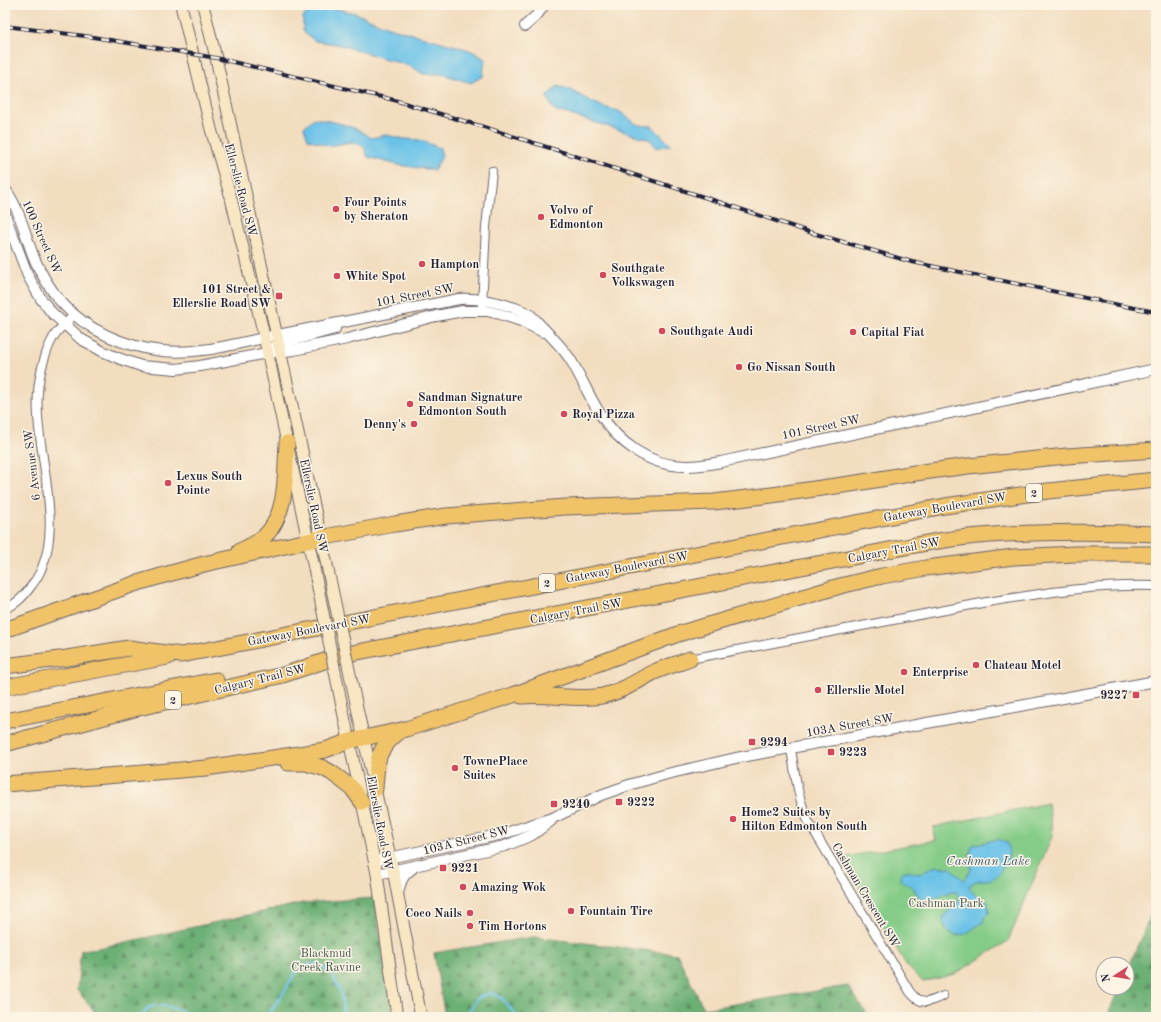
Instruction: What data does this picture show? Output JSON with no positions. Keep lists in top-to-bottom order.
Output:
{
  "streets": {
    "highway": ["2", "Gateway Boulevard SW", "Calgary Trail SW"],
    "main road": ["Ellerslie Road SW"],
    "street": [
      "100 Street SW",
      "101 Street SW",
      "6 Avenue SW",
      "103A Street SW",
      "Cashman Crescent SW"
    ]
  },
  "crossings": [
    ["Ellerslie Road SW", "100 Street SW"],
    ["Ellerslie Road SW", "101 Street SW"],
    ["Ellerslie Road SW", "103A Street SW"],
    ["100 Street SW", "101 Street SW"],
    ["100 Street SW", "6 Avenue SW"],
    ["103A Street SW", "Cashman Crescent SW"]
  ],
  "water": ["Cashman Lake"],
  "parks": ["Cashman Park", "Blackmud Creek Ravine"],
  "places": {
    "other": [
      "Four Points by Sheraton",
      "Volvo of Edmonton",
      "Hampton",
      "Southgate Volkswagen",
      "White Spot",
      "Southgate Audi",
      "Capital Fiat",
      "Go Nissan South",
      "Sandman Signature Edmonton South",
      "Royal Pizza",
      "Denny's",
      "Lexus South Pointe",
      "Chateau Motel",
      "Enterprise",
      "Ellerslie Motel",
      "TownePlace Suites",
      "Home2 Suites by Hilton Edmonton South",
      "Amazing Wok",
      "Fountain Tire",
      "Coco Nails",
      "Tim Hortons"
    ],
    "transit": [
      "101 Street & Ellerslie Road SW",
      "9227",
      "9294",
      "9223",
      "9222",
      "9240",
      "9221"
    ]
  },
  "north": "left"
}
